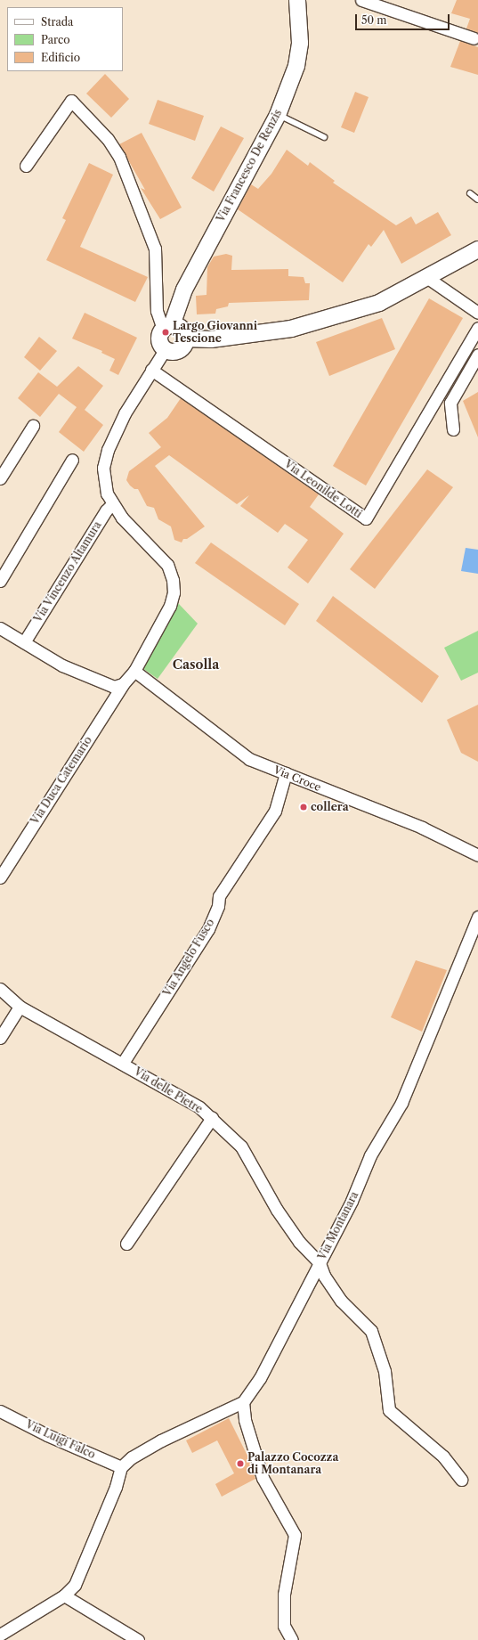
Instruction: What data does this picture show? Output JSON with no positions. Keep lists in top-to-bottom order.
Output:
{
  "streets": {
    "street": [
      "Via Francesco De Renzis",
      "Via Leonilde Lotti",
      "Via Vincenzo Altamura",
      "Via Croce",
      "Via Duca Catemario",
      "Via Angelo Fusco",
      "Via delle Pietre",
      "Via Montanara",
      "Via Luigi Falco"
    ]
  },
  "crossings": [
    ["Via Croce", "Via Angelo Fusco"],
    ["Via Angelo Fusco", "Via delle Pietre"],
    ["Via delle Pietre", "Via Montanara"],
    ["Via Montanara", "Via Luigi Falco"]
  ],
  "districts": ["Casolla"],
  "places": ["Largo Giovanni Tescione", "collera", "Palazzo Cocozza di Montanara"],
  "legend": ["Strada", "Parco", "Edificio"],
  "scale_bar": "50 m"
}
